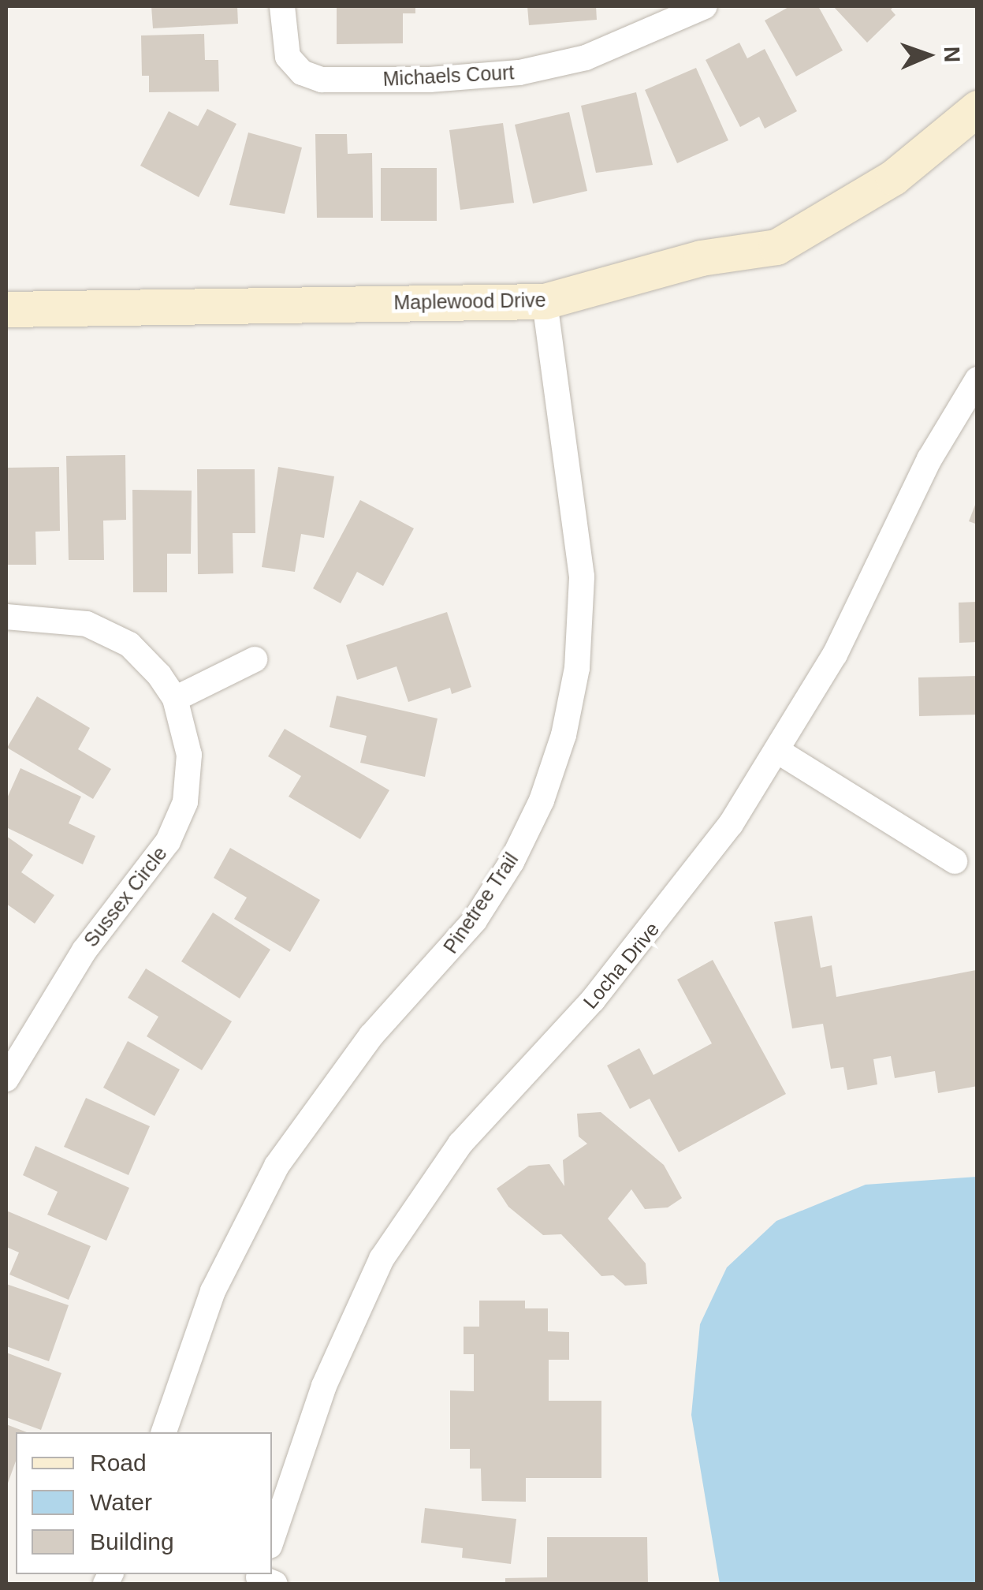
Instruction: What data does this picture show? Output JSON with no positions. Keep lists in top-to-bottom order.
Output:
{
  "streets": {
    "street": [
      "Michaels Court",
      "Maplewood Drive",
      "Sussex Circle",
      "Pinetree Trail",
      "Locha Drive"
    ]
  },
  "crossings": [
    ["Maplewood Drive", "Pinetree Trail"]
  ],
  "legend": ["Road", "Water", "Building"],
  "north": "right"
}
